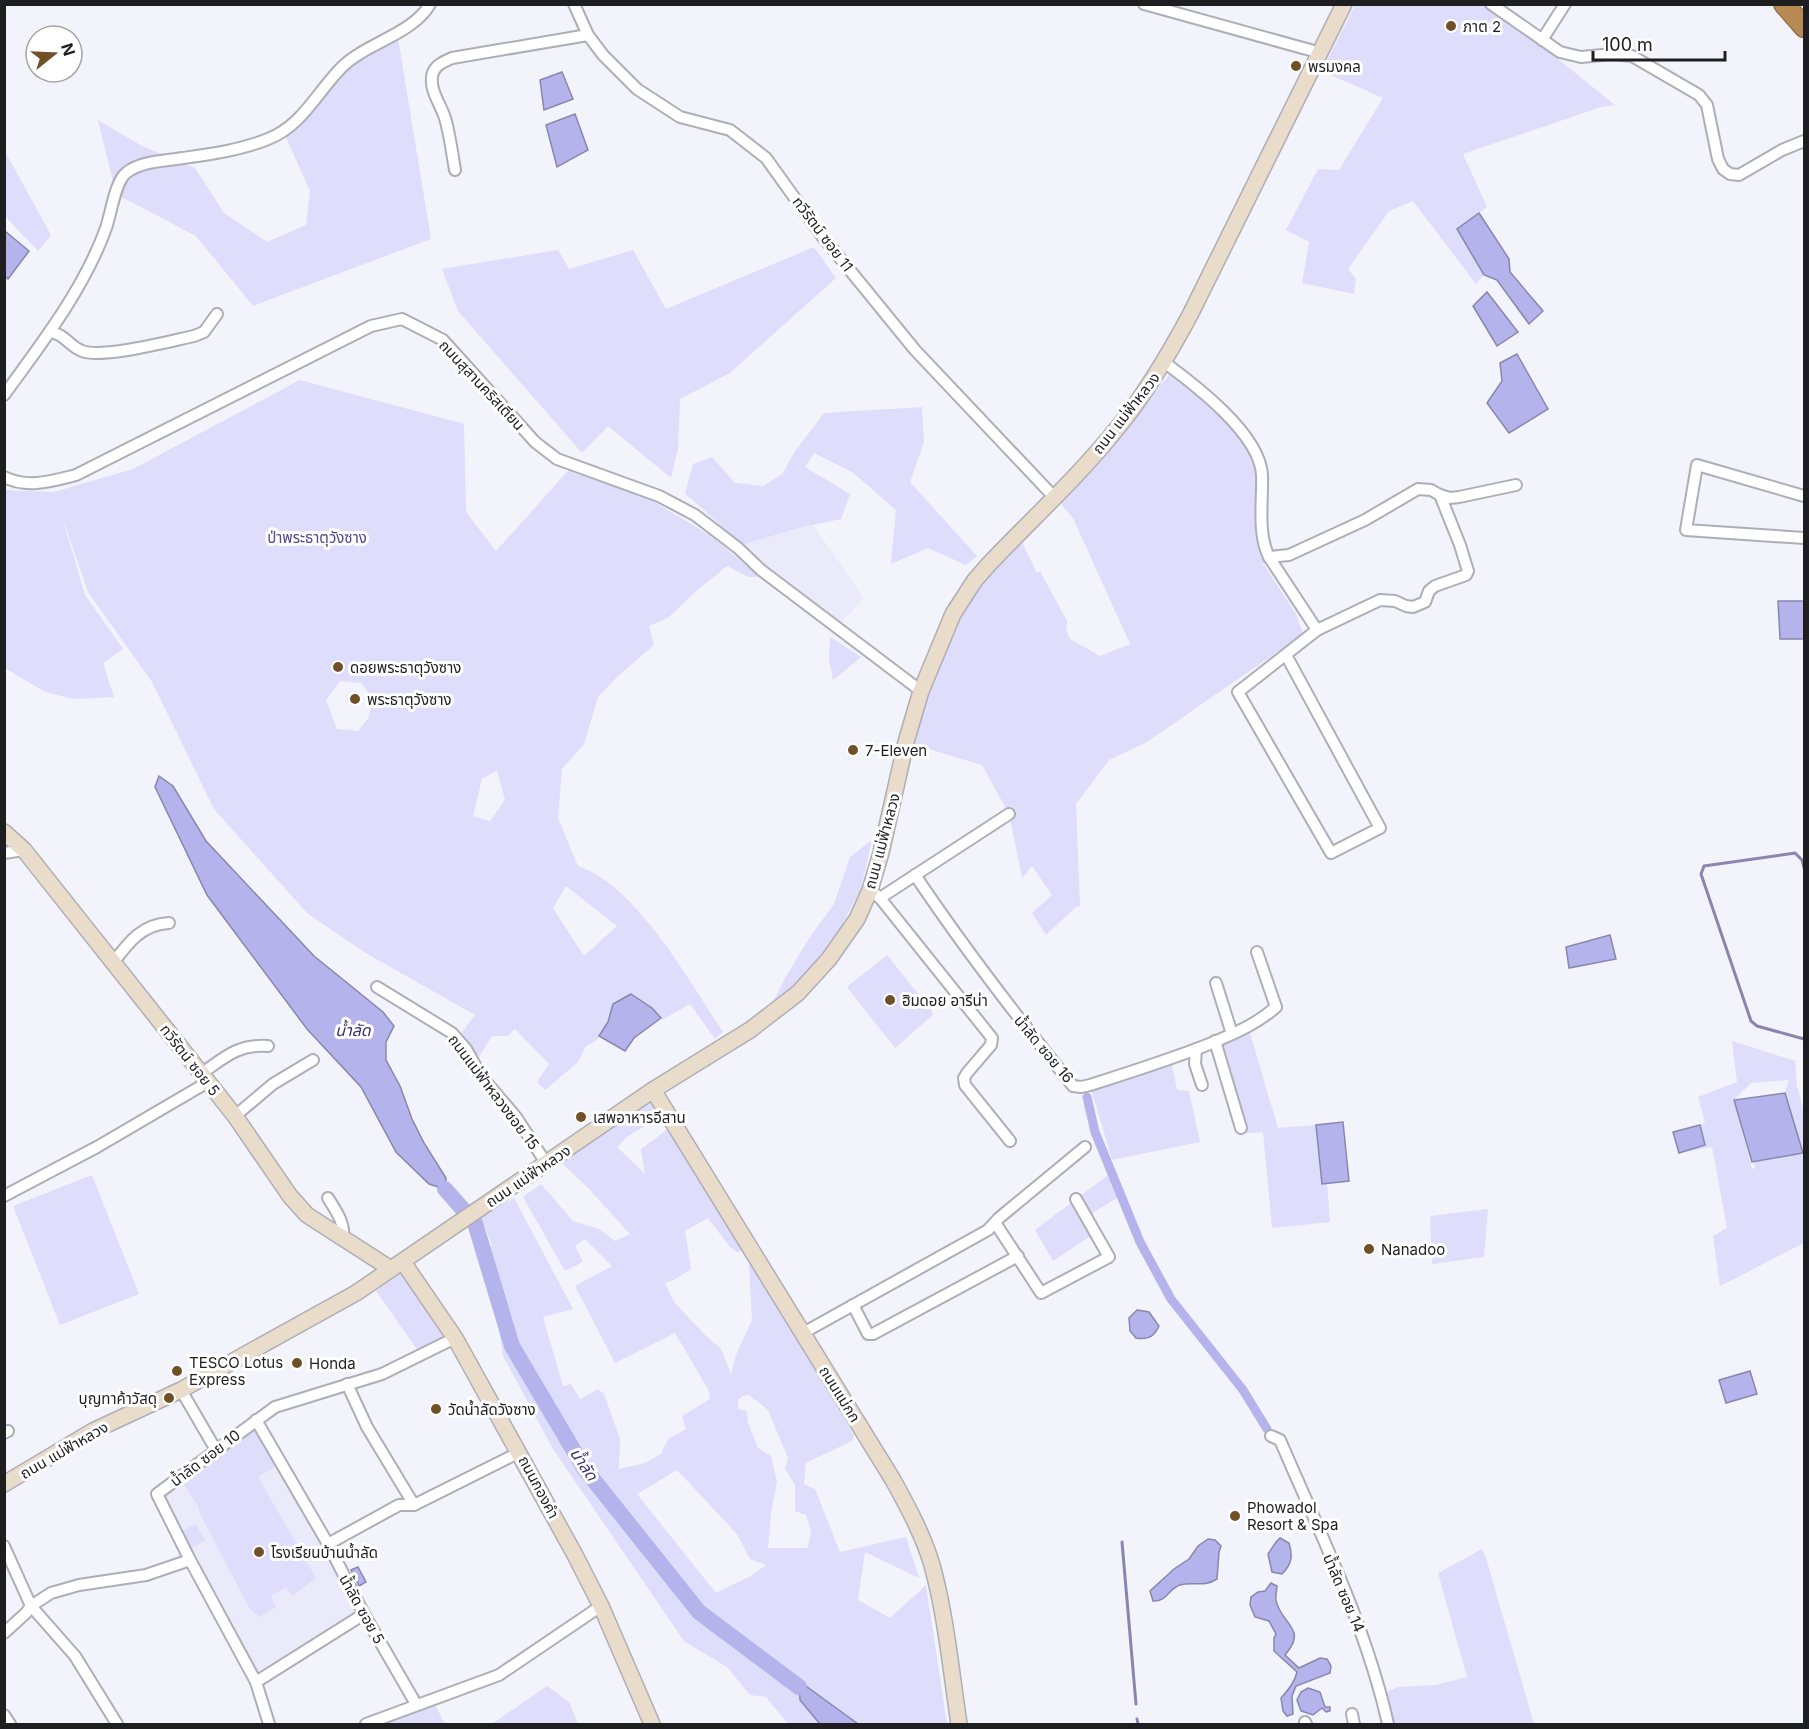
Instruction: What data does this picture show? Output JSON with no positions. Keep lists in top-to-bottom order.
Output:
{
  "streets": {
    "street": [
      "ทวีรัตน์ ซอย 11",
      "ถนนสุสานคริสเตียน",
      "ถนน แม่ฟ้าหลวง",
      "น้ำลัด ซอย 16",
      "ทวีรัตน์ ซอย 5",
      "ถนนแม่ฟ้าหลวงซอย 15",
      "ถนนแม่กก",
      "น้ำลัด ซอย 10",
      "ถนนกองคำ",
      "น้ำลัด ซอย 14",
      "น้ำลัด ซอย 5"
    ]
  },
  "crossings": [
    ["ทวีรัตน์ ซอย 11", "ถนน แม่ฟ้าหลวง"],
    ["ถนนสุสานคริสเตียน", "ถนน แม่ฟ้าหลวง"],
    ["ถนน แม่ฟ้าหลวง", "ทวีรัตน์ ซอย 5"],
    ["ถนน แม่ฟ้าหลวง", "ถนนแม่ฟ้าหลวงซอย 15"],
    ["ถนน แม่ฟ้าหลวง", "ถนนแม่กก"],
    ["ถนน แม่ฟ้าหลวง", "ถนนกองคำ"],
    ["ทวีรัตน์ ซอย 5", "ถนนกองคำ"],
    ["น้ำลัด ซอย 10", "ถนนกองคำ"],
    ["น้ำลัด ซอย 10", "น้ำลัด ซอย 5"]
  ],
  "water": ["น้ำลัด"],
  "parks": ["ป่าพระธาตุวังซาง"],
  "places": [
    "ภาต 2",
    "พรมงคล",
    "ดอยพระธาตุวังซาง",
    "พระธาตุวังซาง",
    "7-Eleven",
    "ฮิมดอย อารีน่า",
    "เสพอาหารอีสาน",
    "Nanadoo",
    "Honda",
    "TESCO Lotus Express",
    "บุญทาค้าวัสดุ",
    "วัดน้ำลัดวังซาง",
    "Phowadol Resort & Spa",
    "โรงเรียนบ้านน้ำลัด"
  ],
  "scale_bar": "100 m",
  "north": "right"
}
